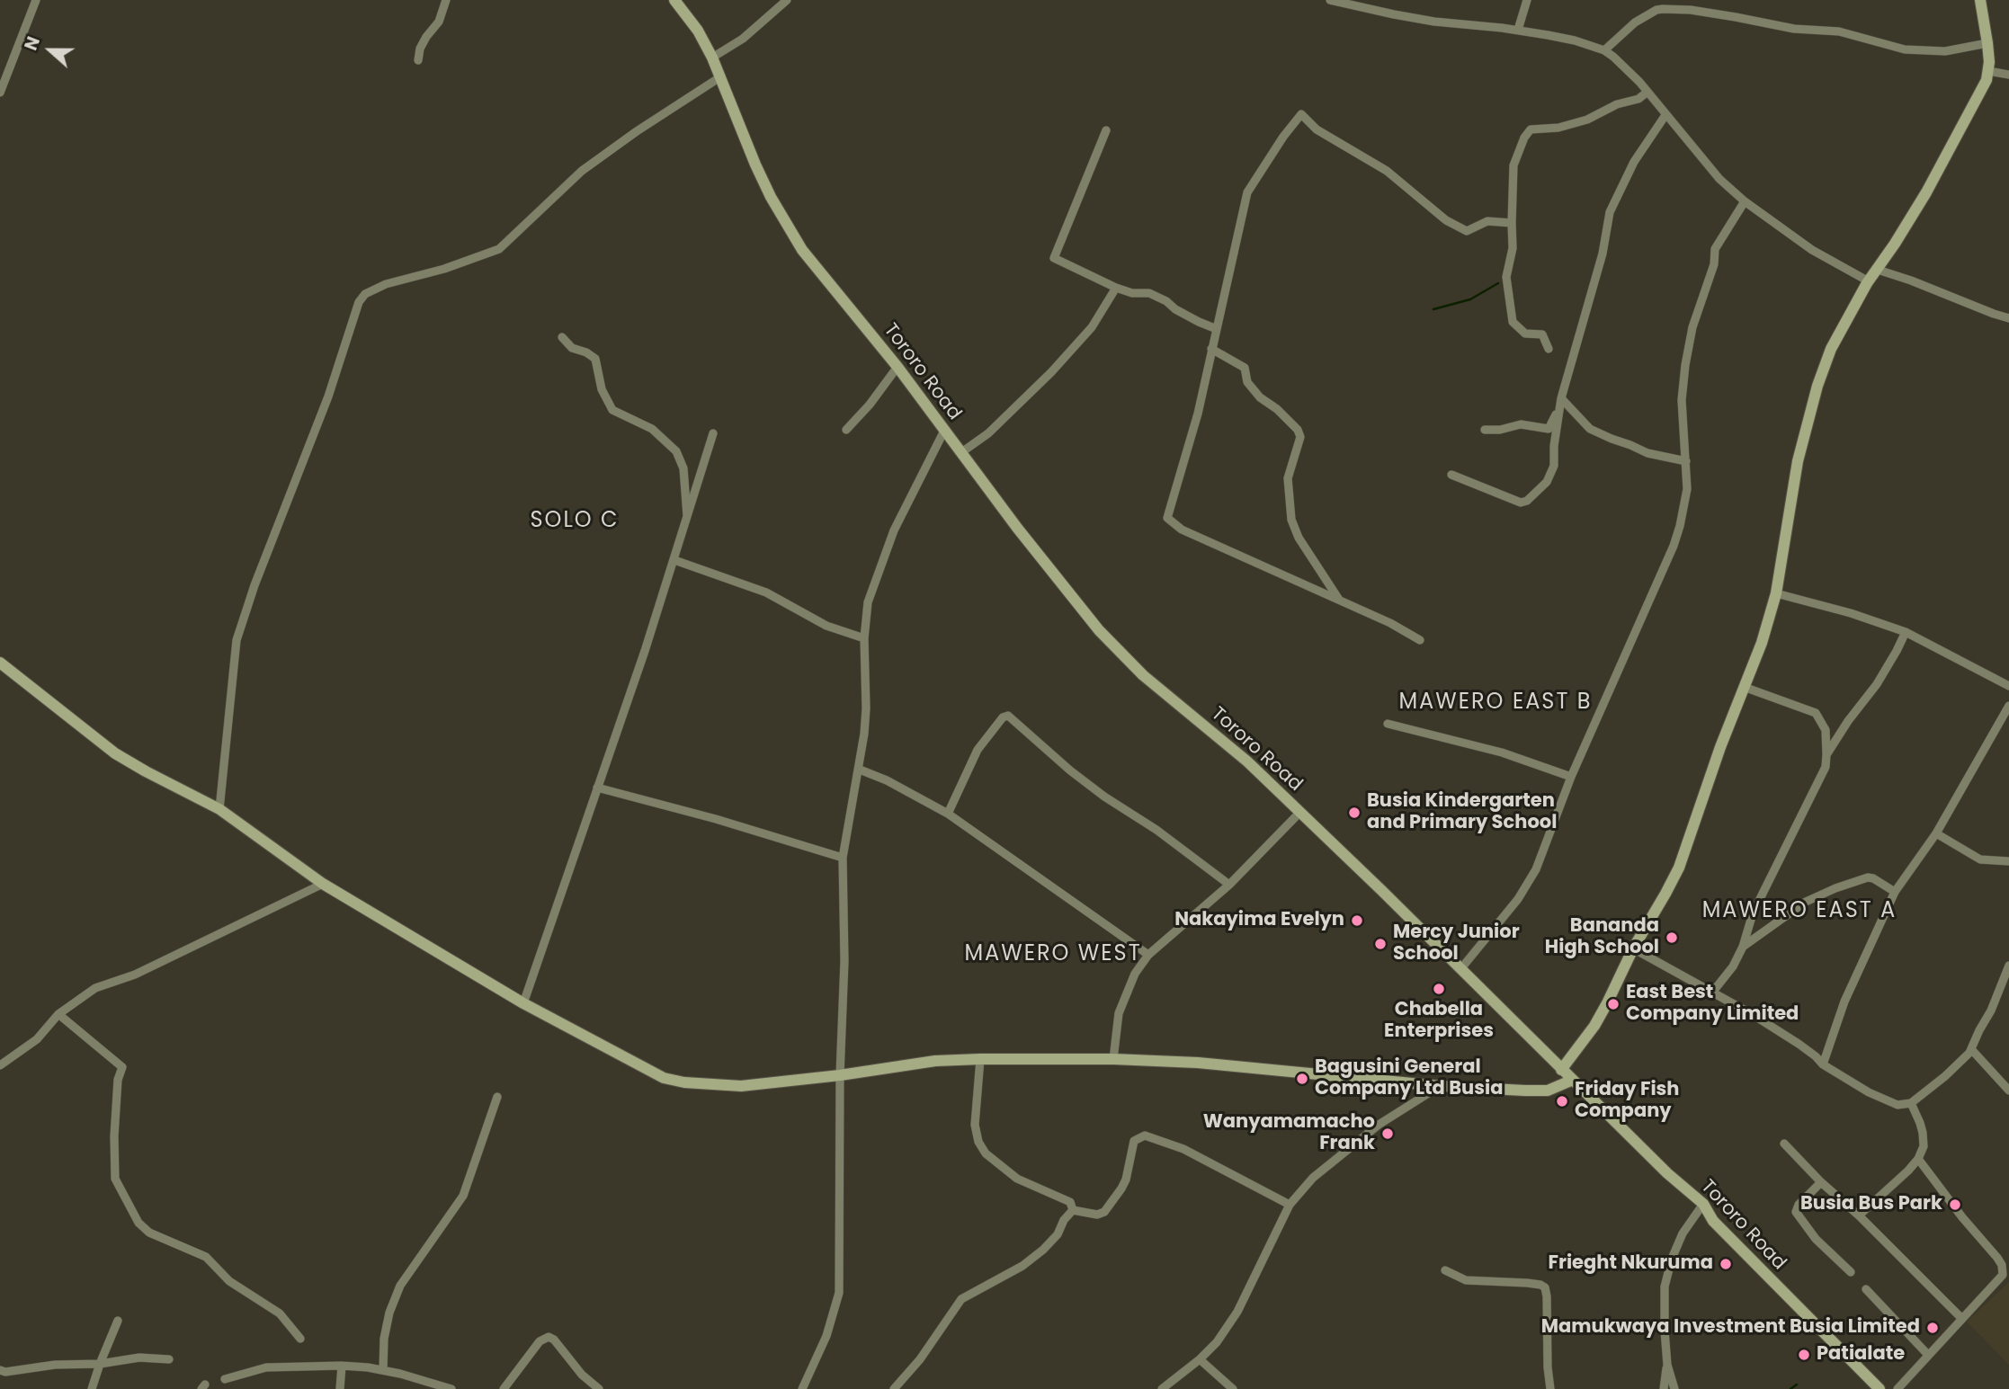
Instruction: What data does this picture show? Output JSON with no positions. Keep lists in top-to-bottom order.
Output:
{
  "streets": {
    "main road": ["Tororo Road"]
  },
  "districts": [
    "SOLO C",
    "MAWERO EAST B",
    "MAWERO EAST A",
    "MAWERO WEST"
  ],
  "places": [
    "Busia Kindergarten and Primary School",
    "Nakayima Evelyn",
    "Bananda High School",
    "Mercy Junior School",
    "Chabella Enterprises",
    "East Best Company Limited",
    "Bagusini General Company Ltd Busia",
    "Friday Fish Company",
    "Wanyamamacho Frank",
    "Busia Bus Park",
    "Frieght Nkuruma",
    "Mamukwaya Investment Busia Limited",
    "Patialate"
  ],
  "north": "left"
}
